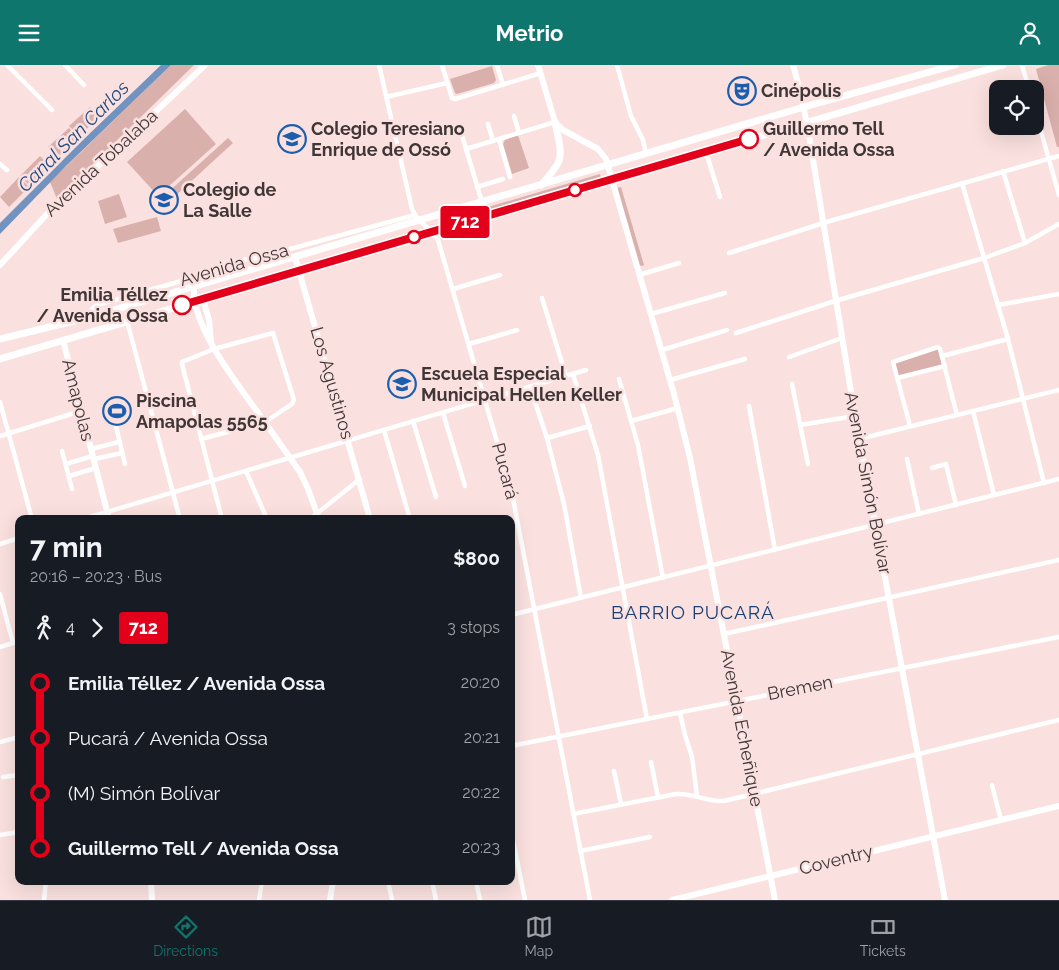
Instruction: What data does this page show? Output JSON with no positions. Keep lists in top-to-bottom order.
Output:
{
  "streets": {
    "main road": ["Avenida Ossa"],
    "street": [
      "Avenida Tobalaba",
      "Los Agustinos",
      "Amapolas",
      "Pucará",
      "Avenida Simón Bolívar",
      "Bremen",
      "Avenida Echeñique",
      "Coventry"
    ]
  },
  "crossings": [
    ["Avenida Ossa", "Los Agustinos"],
    ["Avenida Ossa", "Amapolas"],
    ["Avenida Ossa", "Pucará"],
    ["Avenida Ossa", "Avenida Simón Bolívar"],
    ["Avenida Ossa", "Avenida Echeñique"],
    ["Pucará", "Bremen"],
    ["Avenida Simón Bolívar", "Bremen"],
    ["Avenida Simón Bolívar", "Coventry"],
    ["Bremen", "Avenida Echeñique"],
    ["Avenida Echeñique", "Coventry"]
  ],
  "districts": ["BARRIO PUCARÁ"],
  "water": ["Canal San Carlos"],
  "places": {
    "theatre": ["Cinépolis"],
    "school or university": ["Colegio Teresiano Enrique de Ossó", "Colegio de La Salle", "Escuela Especial Municipal Hellen Keller"],
    "other": ["Guillermo Tell / Avenida Ossa", "Emilia Téllez / Avenida Ossa"],
    "sports": ["Piscina Amapolas 5565"]
  },
  "lines": ["bus line 712"],
  "page": {
    "header": "Metrio",
    "on_map": "712",
    "heading": ["7 min", "20:16 – 20:23 · Bus", "$800"],
    "legs": ["4", "712", "3 stops"],
    "list": [
      {
        "name": "Emilia Téllez / Avenida Ossa",
        "value": "20:20"
      },
      {
        "name": "Pucará / Avenida Ossa",
        "value": "20:21"
      },
      {
        "name": "(M) Simón Bolívar",
        "value": "20:22"
      },
      {
        "name": "Guillermo Tell / Avenida Ossa",
        "value": "20:23"
      }
    ],
    "tabs": ["Directions", "Map", "Tickets"]
  }
}
